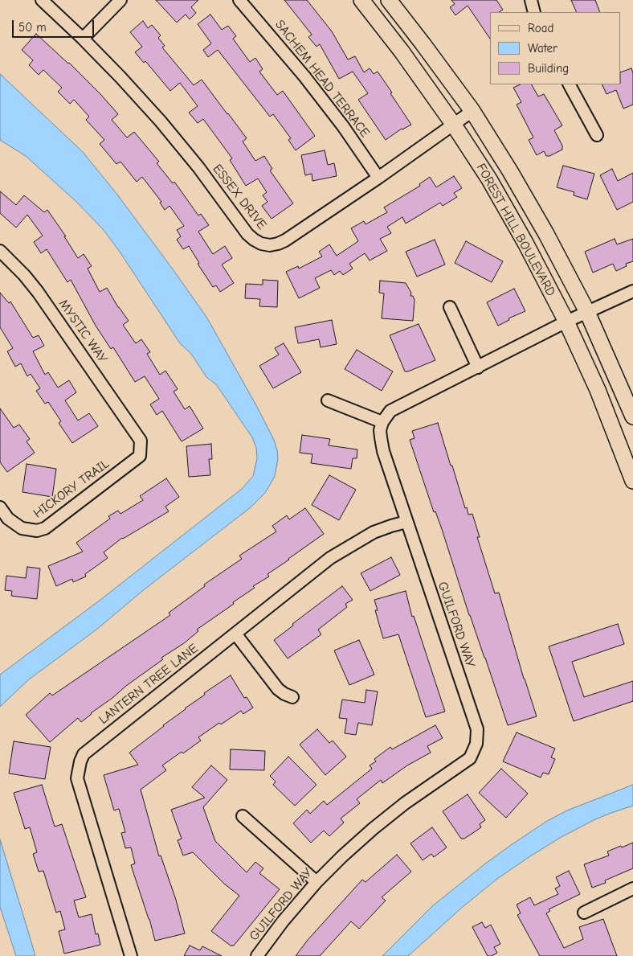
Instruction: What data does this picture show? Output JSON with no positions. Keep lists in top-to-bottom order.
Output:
{
  "streets": {
    "main road": ["FOREST HILL BOULEVARD"],
    "street": [
      "SACHEM HEAD TERRACE",
      "ESSEX DRIVE",
      "MYSTIC WAY",
      "HICKORY TRAIL",
      "GUILFORD WAY",
      "LANTERN TREE LANE"
    ]
  },
  "crossings": [
    ["SACHEM HEAD TERRACE", "ESSEX DRIVE"],
    ["ESSEX DRIVE", "FOREST HILL BOULEVARD"],
    ["MYSTIC WAY", "HICKORY TRAIL"],
    ["GUILFORD WAY", "LANTERN TREE LANE"]
  ],
  "legend": ["Road", "Water", "Building"],
  "scale_bar": "50 m"
}
